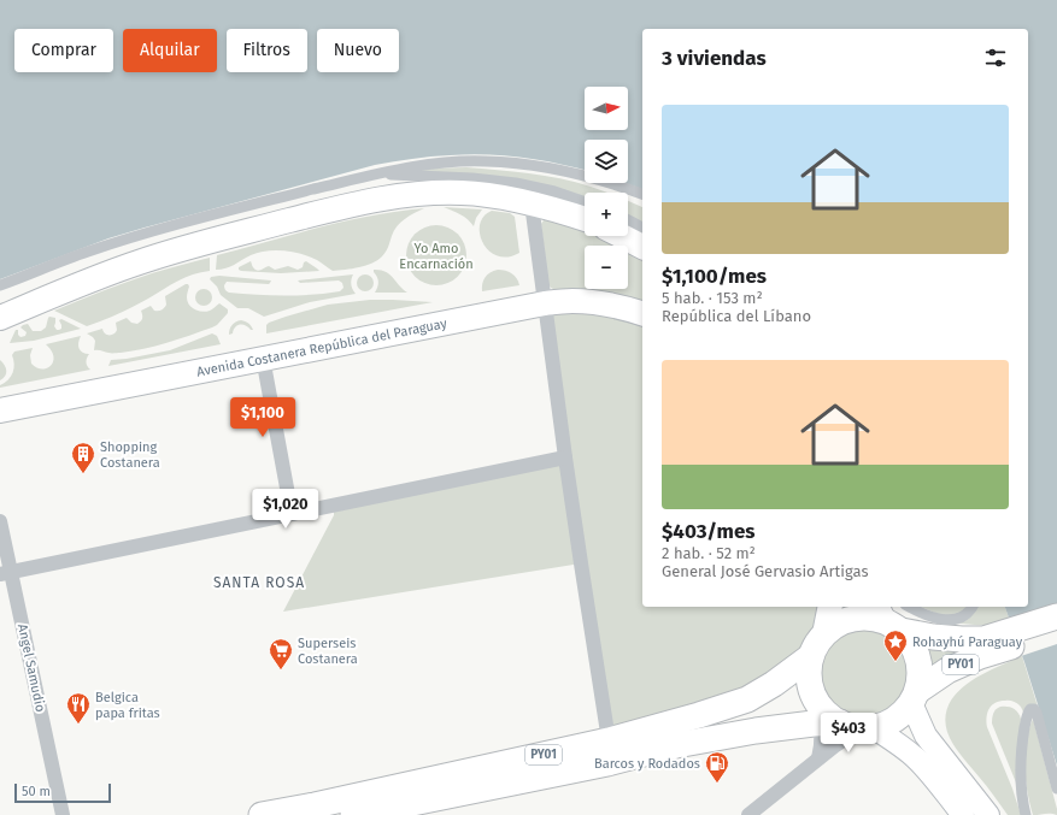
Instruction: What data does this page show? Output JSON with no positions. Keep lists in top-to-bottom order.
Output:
{
  "streets": {
    "highway": ["PY01"],
    "main road": ["Avenida Costanera República del Paraguay"],
    "street": ["Angel Samudio"]
  },
  "districts": ["SANTA ROSA"],
  "parks": ["Yo Amo Encarnación"],
  "places": {
    "building": ["Shopping Costanera"],
    "place": ["Rohayhú Paraguay"],
    "supermarket": ["Superseis Costanera"],
    "restaurant": ["Belgica papa fritas"],
    "fuel station": ["Barcos y Rodados"]
  },
  "scale_bar": "50 m",
  "north": "right",
  "page": {
    "chip": [
      "Comprar",
      "Alquilar",
      "Filtros",
      "Nuevo"
    ],
    "heading": "3 viviendas",
    "map_buttons": ["+", "−"],
    "list": [
      {
        "name": "$1,100/mes",
        "note": "5 hab. · 153 m² · República del Líbano"
      },
      {
        "name": "$403/mes",
        "note": "2 hab. · 52 m² · General José Gervasio Artigas"
      }
    ],
    "price": ["$1,100", "$1,020", "$403"],
    "scale": "50 m"
  }
}
